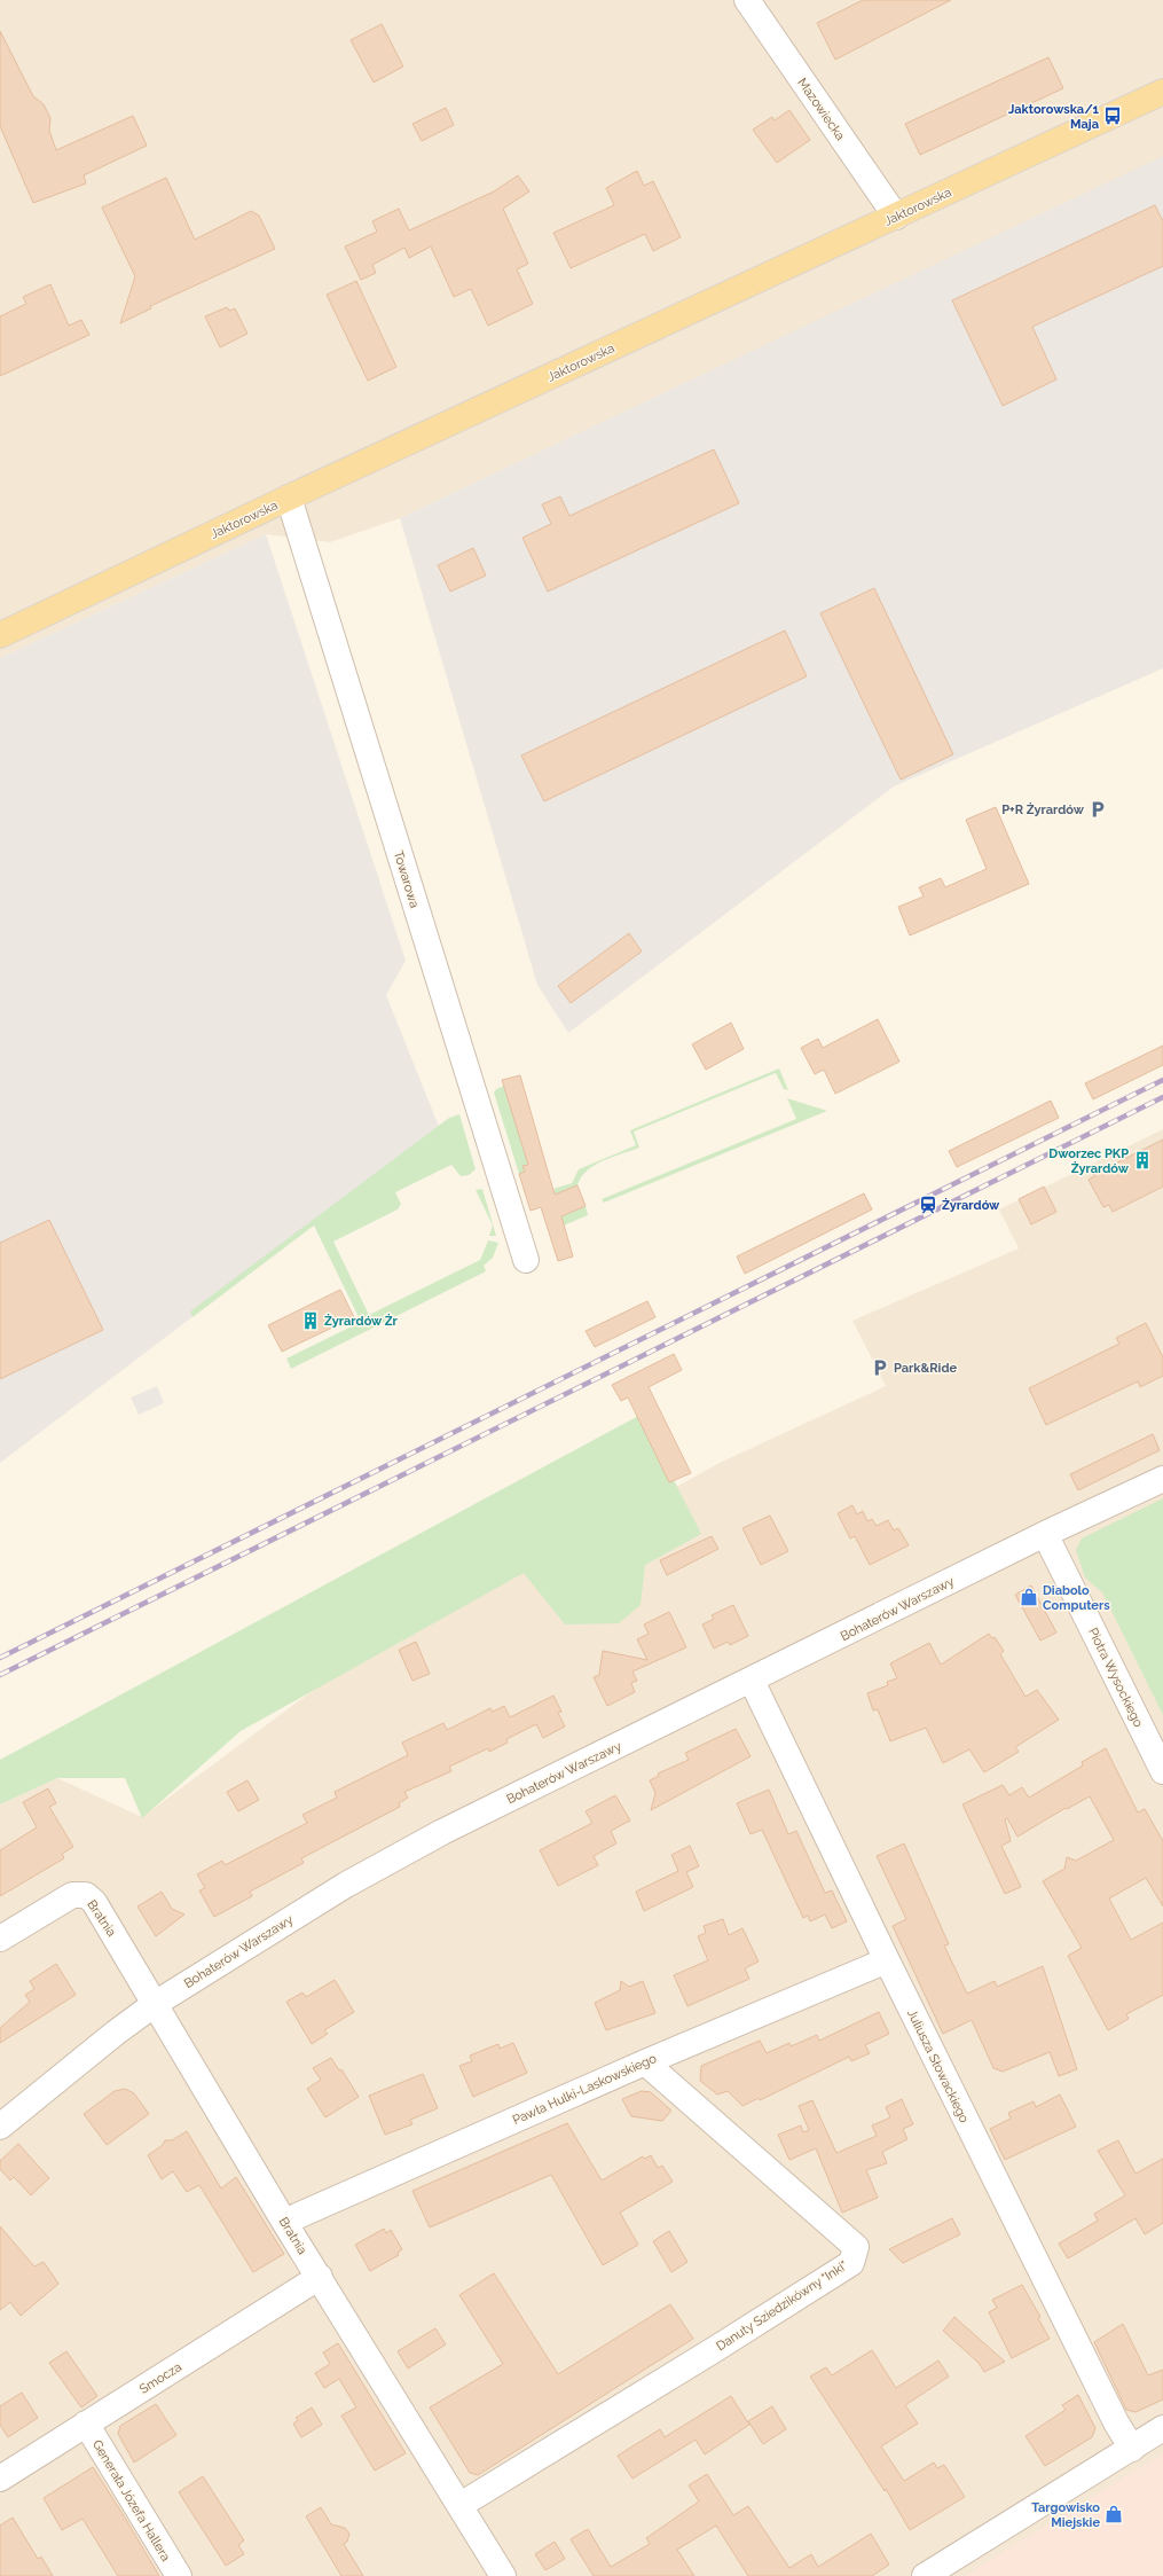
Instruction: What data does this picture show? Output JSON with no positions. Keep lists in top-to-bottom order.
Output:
{
  "streets": {
    "main road": ["Jaktorowska"],
    "street": [
      "Mazowiecka",
      "Towarowa",
      "Bohaterów Warszawy",
      "Piotra Wysockiego",
      "Bratnia",
      "Juliusza Słowackiego",
      "Pawła Hulki-Laskowskiego",
      "Danuty Sziedzikówny \"Inki\"",
      "Smocza",
      "Generała Józefa Hallera"
    ]
  },
  "crossings": [
    ["Mazowiecka", "Jaktorowska"],
    ["Jaktorowska", "Towarowa"],
    ["Bohaterów Warszawy", "Piotra Wysockiego"],
    ["Bohaterów Warszawy", "Bratnia"],
    ["Bohaterów Warszawy", "Juliusza Słowackiego"],
    ["Bratnia", "Pawła Hulki-Laskowskiego"],
    ["Bratnia", "Danuty Sziedzikówny \"Inki\""],
    ["Bratnia", "Smocza"],
    ["Juliusza Słowackiego", "Pawła Hulki-Laskowskiego"],
    ["Pawła Hulki-Laskowskiego", "Danuty Sziedzikówny \"Inki\""],
    ["Smocza", "Generała Józefa Hallera"]
  ],
  "places": {
    "bus stop": ["Jaktorowska/1 Maja"],
    "parking": ["P+R Żyrardów", "Park&Ride"],
    "building": ["Dworzec PKP Żyrardów", "Żyrardów Żr"],
    "station": ["Żyrardów"],
    "shop": ["Diabolo Computers", "Targowisko Miejskie"]
  }
}
